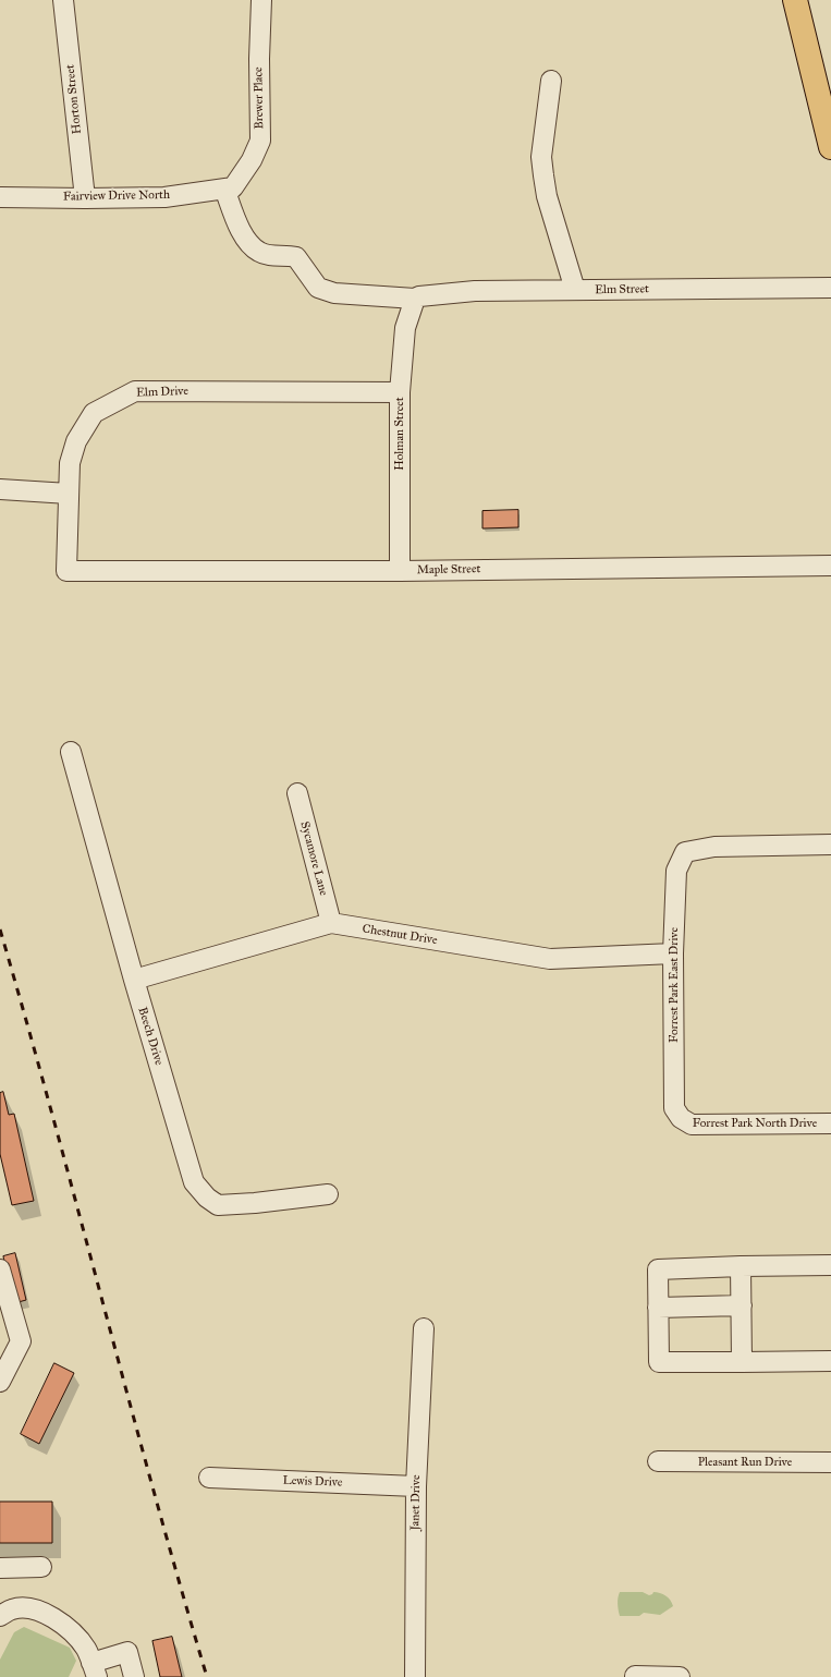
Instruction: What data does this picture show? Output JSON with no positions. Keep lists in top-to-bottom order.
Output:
{
  "streets": {
    "street": [
      "Brewer Place",
      "Horton Street",
      "Fairview Drive North",
      "Elm Street",
      "Elm Drive",
      "Holman Street",
      "Maple Street",
      "Sycamore Lane",
      "Chestnut Drive",
      "Forrest Park East Drive",
      "Beech Drive",
      "Forrest Park North Drive",
      "Pleasant Run Drive",
      "Lewis Drive",
      "Janet Drive"
    ]
  },
  "crossings": [
    ["Brewer Place", "Fairview Drive North"],
    ["Brewer Place", "Elm Street"],
    ["Horton Street", "Fairview Drive North"],
    ["Fairview Drive North", "Elm Street"],
    ["Elm Street", "Holman Street"],
    ["Elm Drive", "Holman Street"],
    ["Elm Drive", "Maple Street"],
    ["Holman Street", "Maple Street"],
    ["Sycamore Lane", "Chestnut Drive"],
    ["Chestnut Drive", "Forrest Park East Drive"],
    ["Chestnut Drive", "Beech Drive"],
    ["Forrest Park East Drive", "Forrest Park North Drive"],
    ["Lewis Drive", "Janet Drive"]
  ]
}
